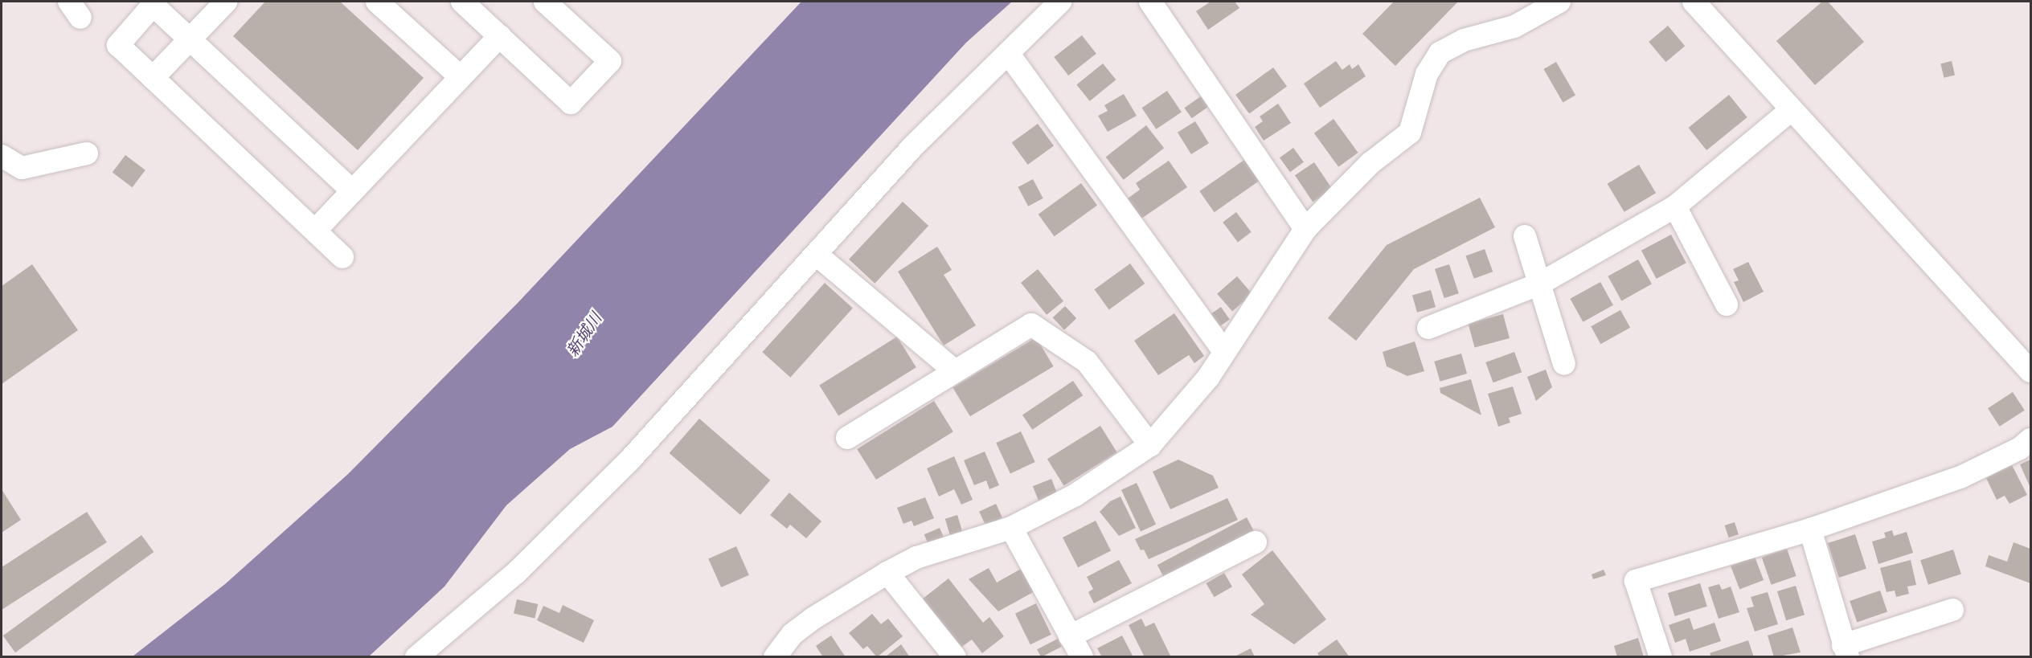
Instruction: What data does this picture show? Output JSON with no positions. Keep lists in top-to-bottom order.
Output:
{
  "water": ["新城川"]
}
